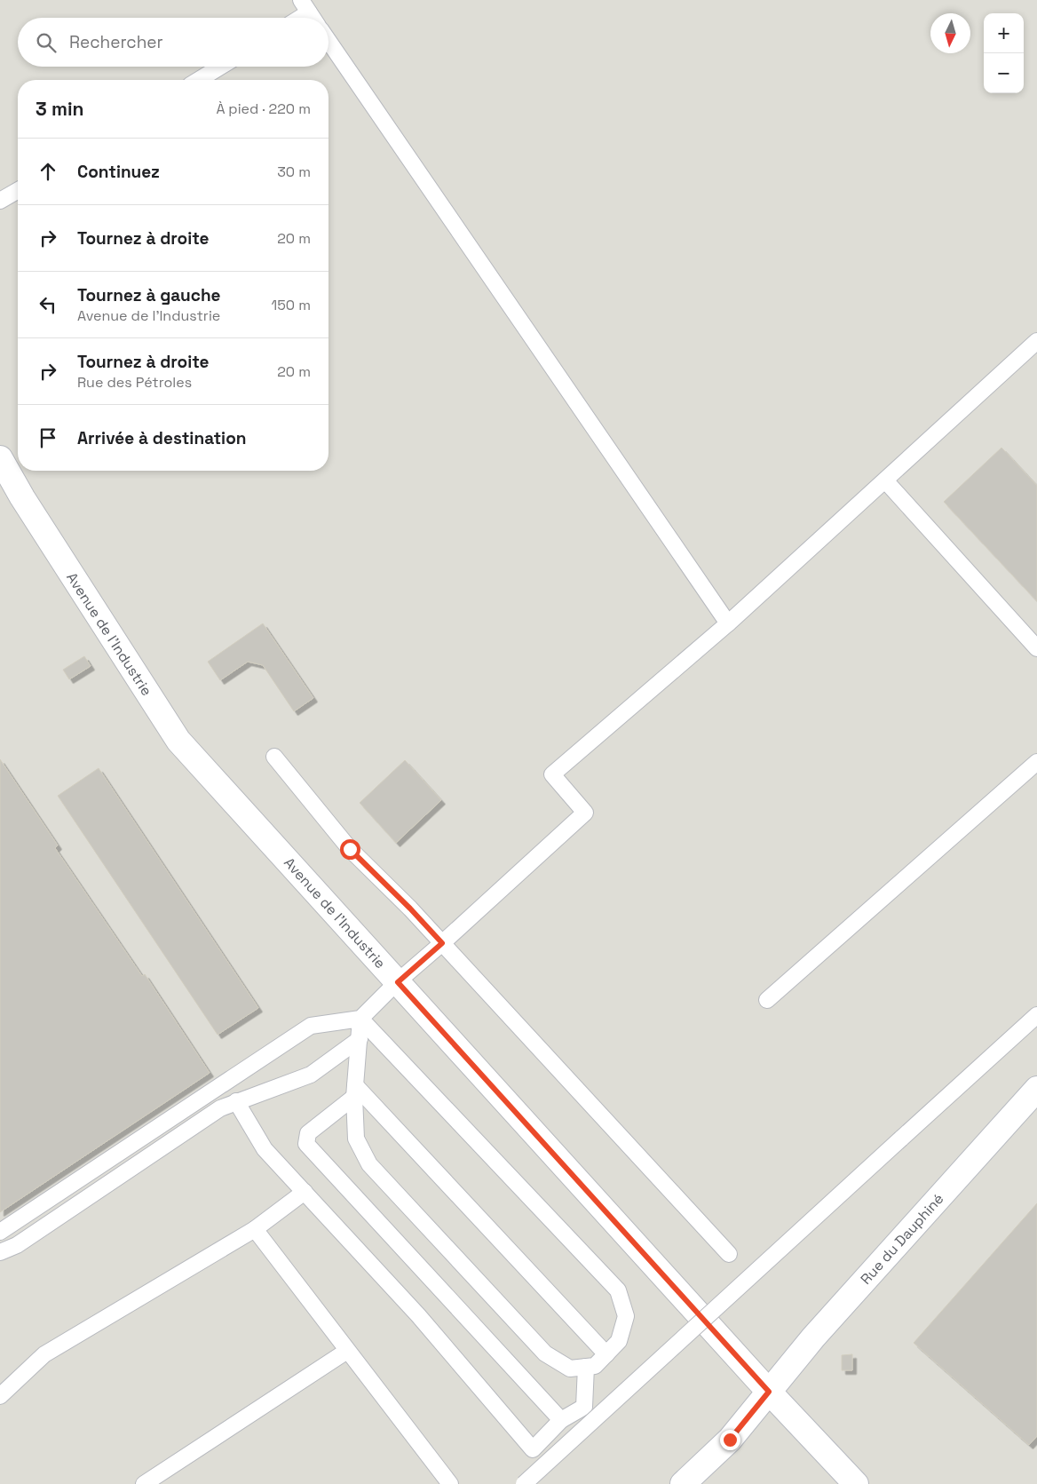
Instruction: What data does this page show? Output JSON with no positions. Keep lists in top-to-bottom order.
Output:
{
  "streets": {
    "street": ["Avenue de l'Industrie", "Rue du Dauphiné"]
  },
  "crossings": [
    ["Avenue de l'Industrie", "Rue du Dauphiné"]
  ],
  "north": "bottom",
  "page": {
    "map_buttons": ["+", "−"],
    "search": "Rechercher",
    "heading": ["3 min", "À pied · 220 m"],
    "list": [
      ["Continuez", "30 m"],
      ["Tournez à droite", "20 m"],
      ["Tournez à gauche", "Avenue de l'Industrie", "150 m"],
      ["Tournez à droite", "Rue des Pétroles", "20 m"],
      "Arrivée à destination"
    ]
  }
}
